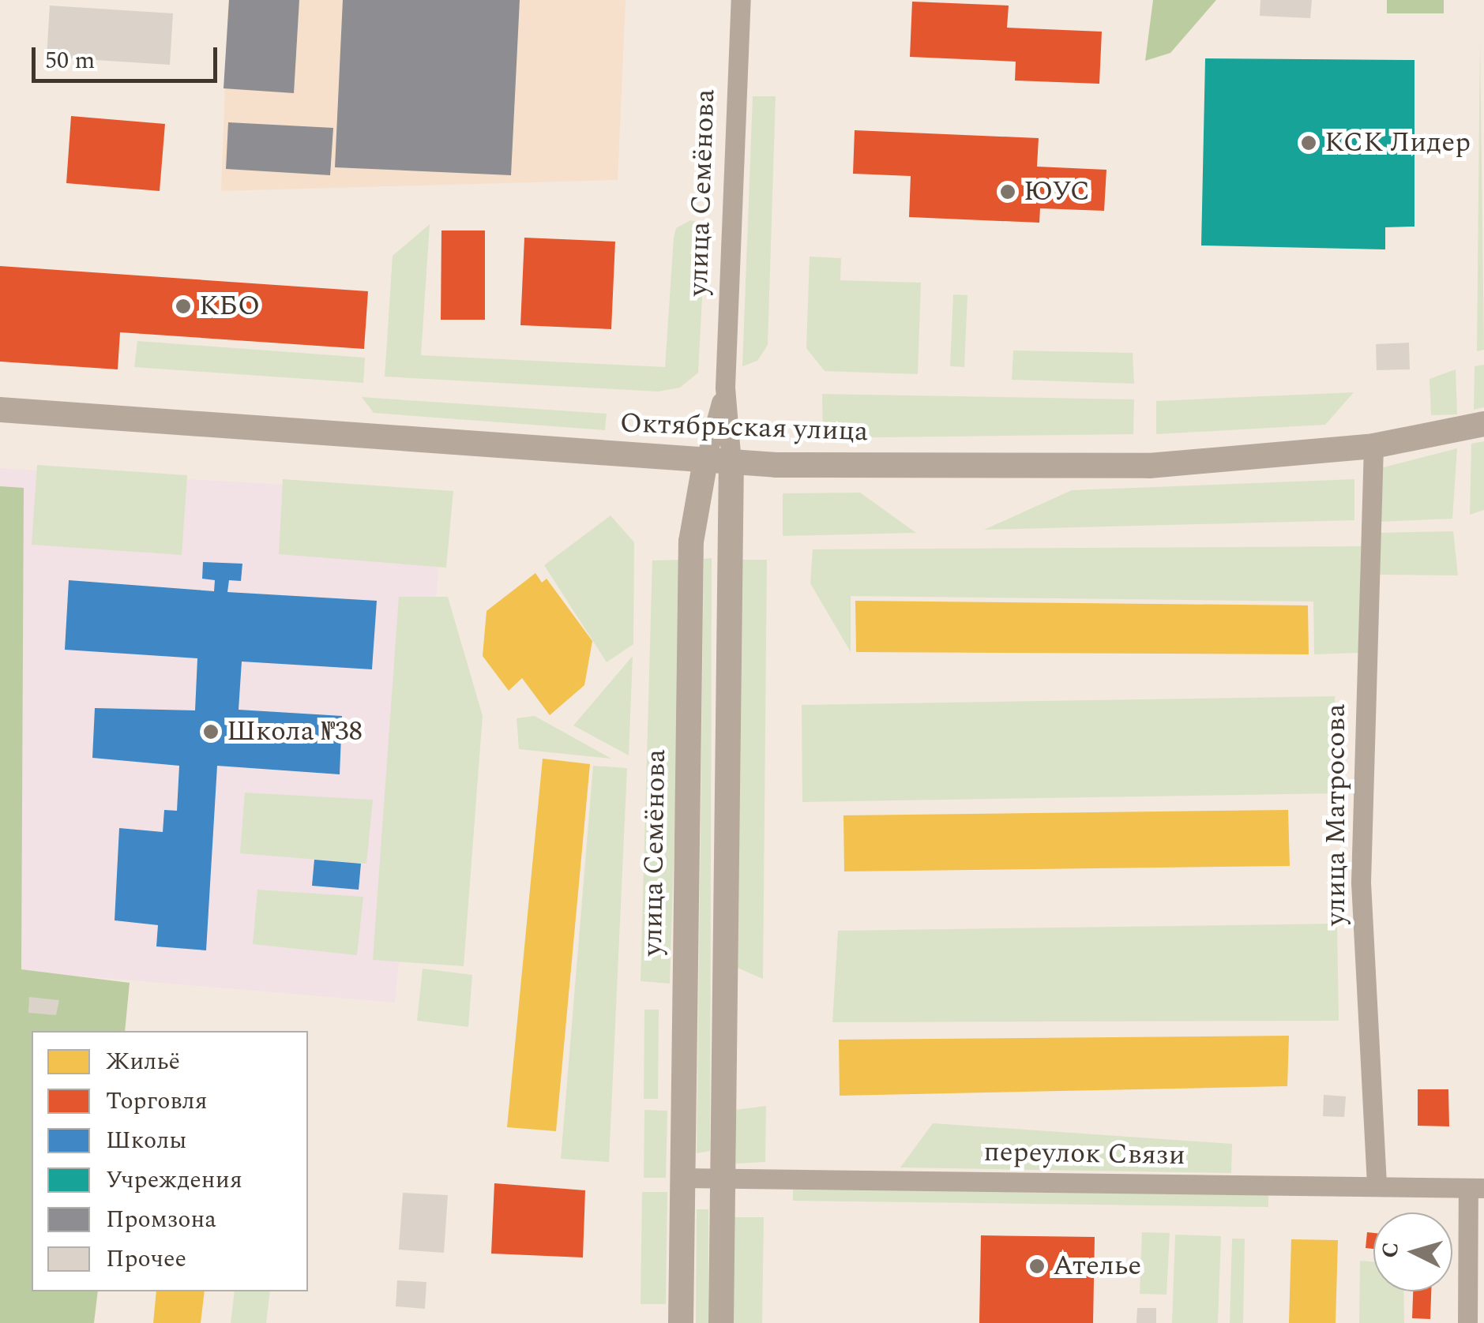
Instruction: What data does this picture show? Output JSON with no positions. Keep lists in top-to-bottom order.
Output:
{
  "streets": {
    "street": [
      "улица Семёнова",
      "Октябрьская улица",
      "улица Матросова",
      "переулок Связи"
    ]
  },
  "crossings": [
    ["улица Семёнова", "Октябрьская улица"],
    ["улица Семёнова", "переулок Связи"],
    ["Октябрьская улица", "улица Матросова"],
    ["улица Матросова", "переулок Связи"]
  ],
  "places": [
    "КСК Лидер",
    "ЮУС",
    "КБО",
    "Школа №38",
    "Ателье"
  ],
  "legend": [
    "Жильё",
    "Торговля",
    "Школы",
    "Учреждения",
    "Промзона",
    "Прочее"
  ],
  "scale_bar": "50 m",
  "north": "left"
}
